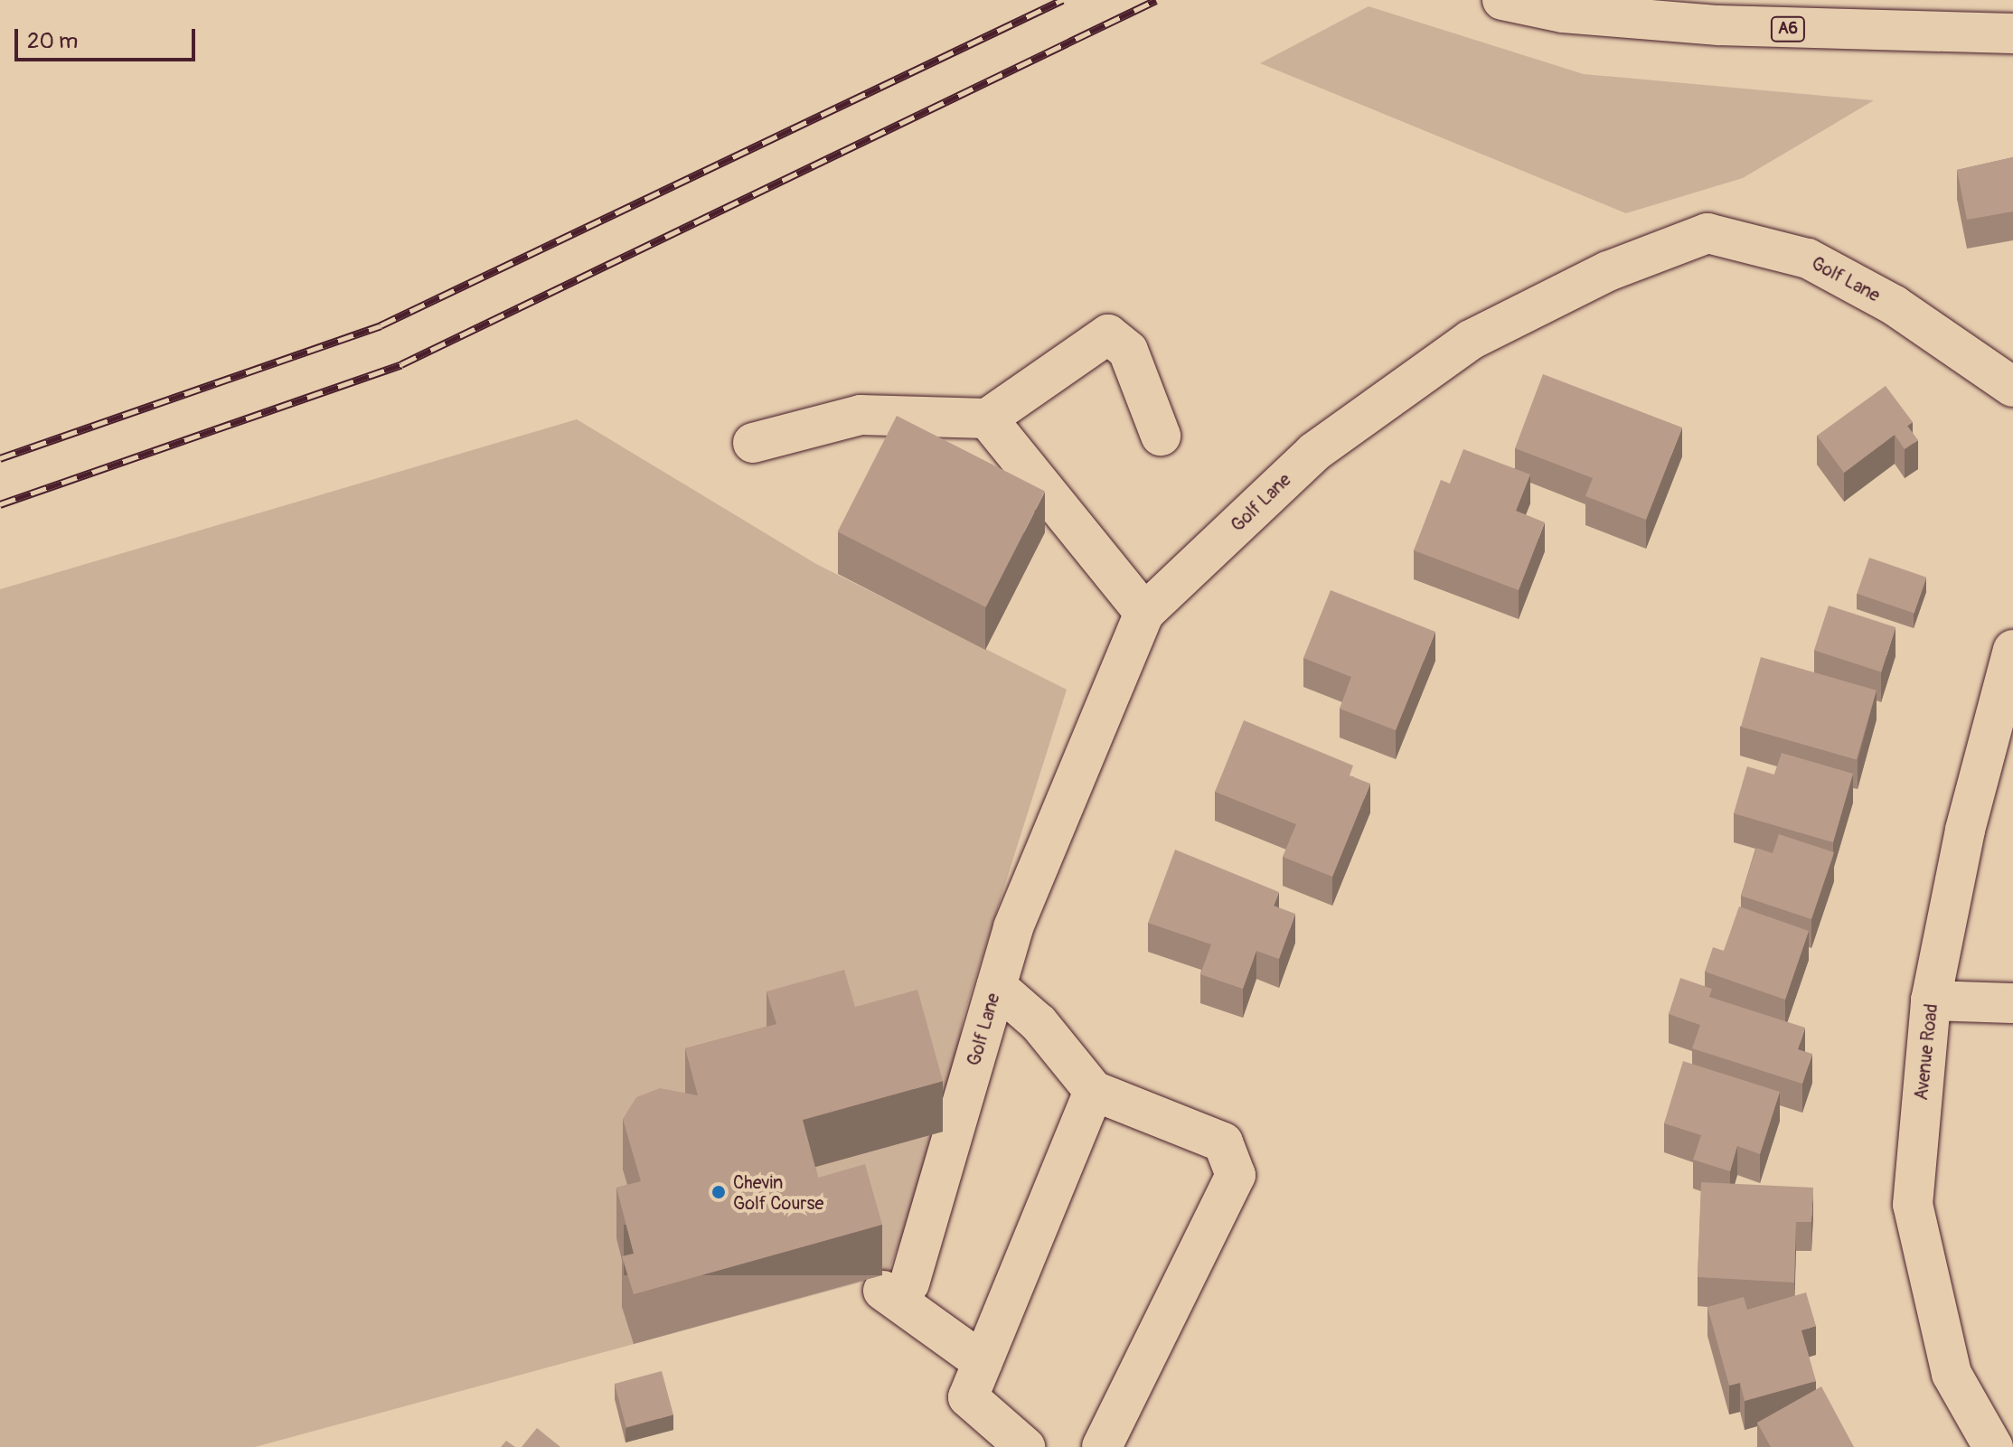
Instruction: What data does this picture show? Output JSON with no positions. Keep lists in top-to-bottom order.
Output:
{
  "streets": {
    "main road": ["A6", "Golf Lane", "Avenue Road"]
  },
  "places": ["Chevin Golf Course"],
  "scale_bar": "20 m"
}
